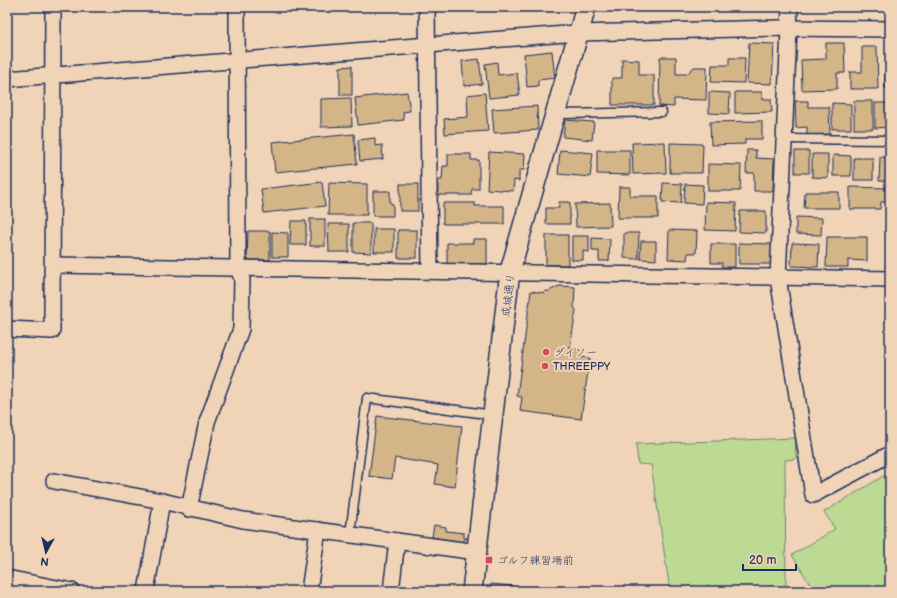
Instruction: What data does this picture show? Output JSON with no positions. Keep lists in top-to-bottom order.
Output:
{
  "streets": {
    "street": ["成城通り"]
  },
  "places": {
    "other": ["ダイソー", "THREEPPY"],
    "transit": ["ゴルフ練習場前"]
  },
  "scale_bar": "20 m",
  "north": "bottom"
}
